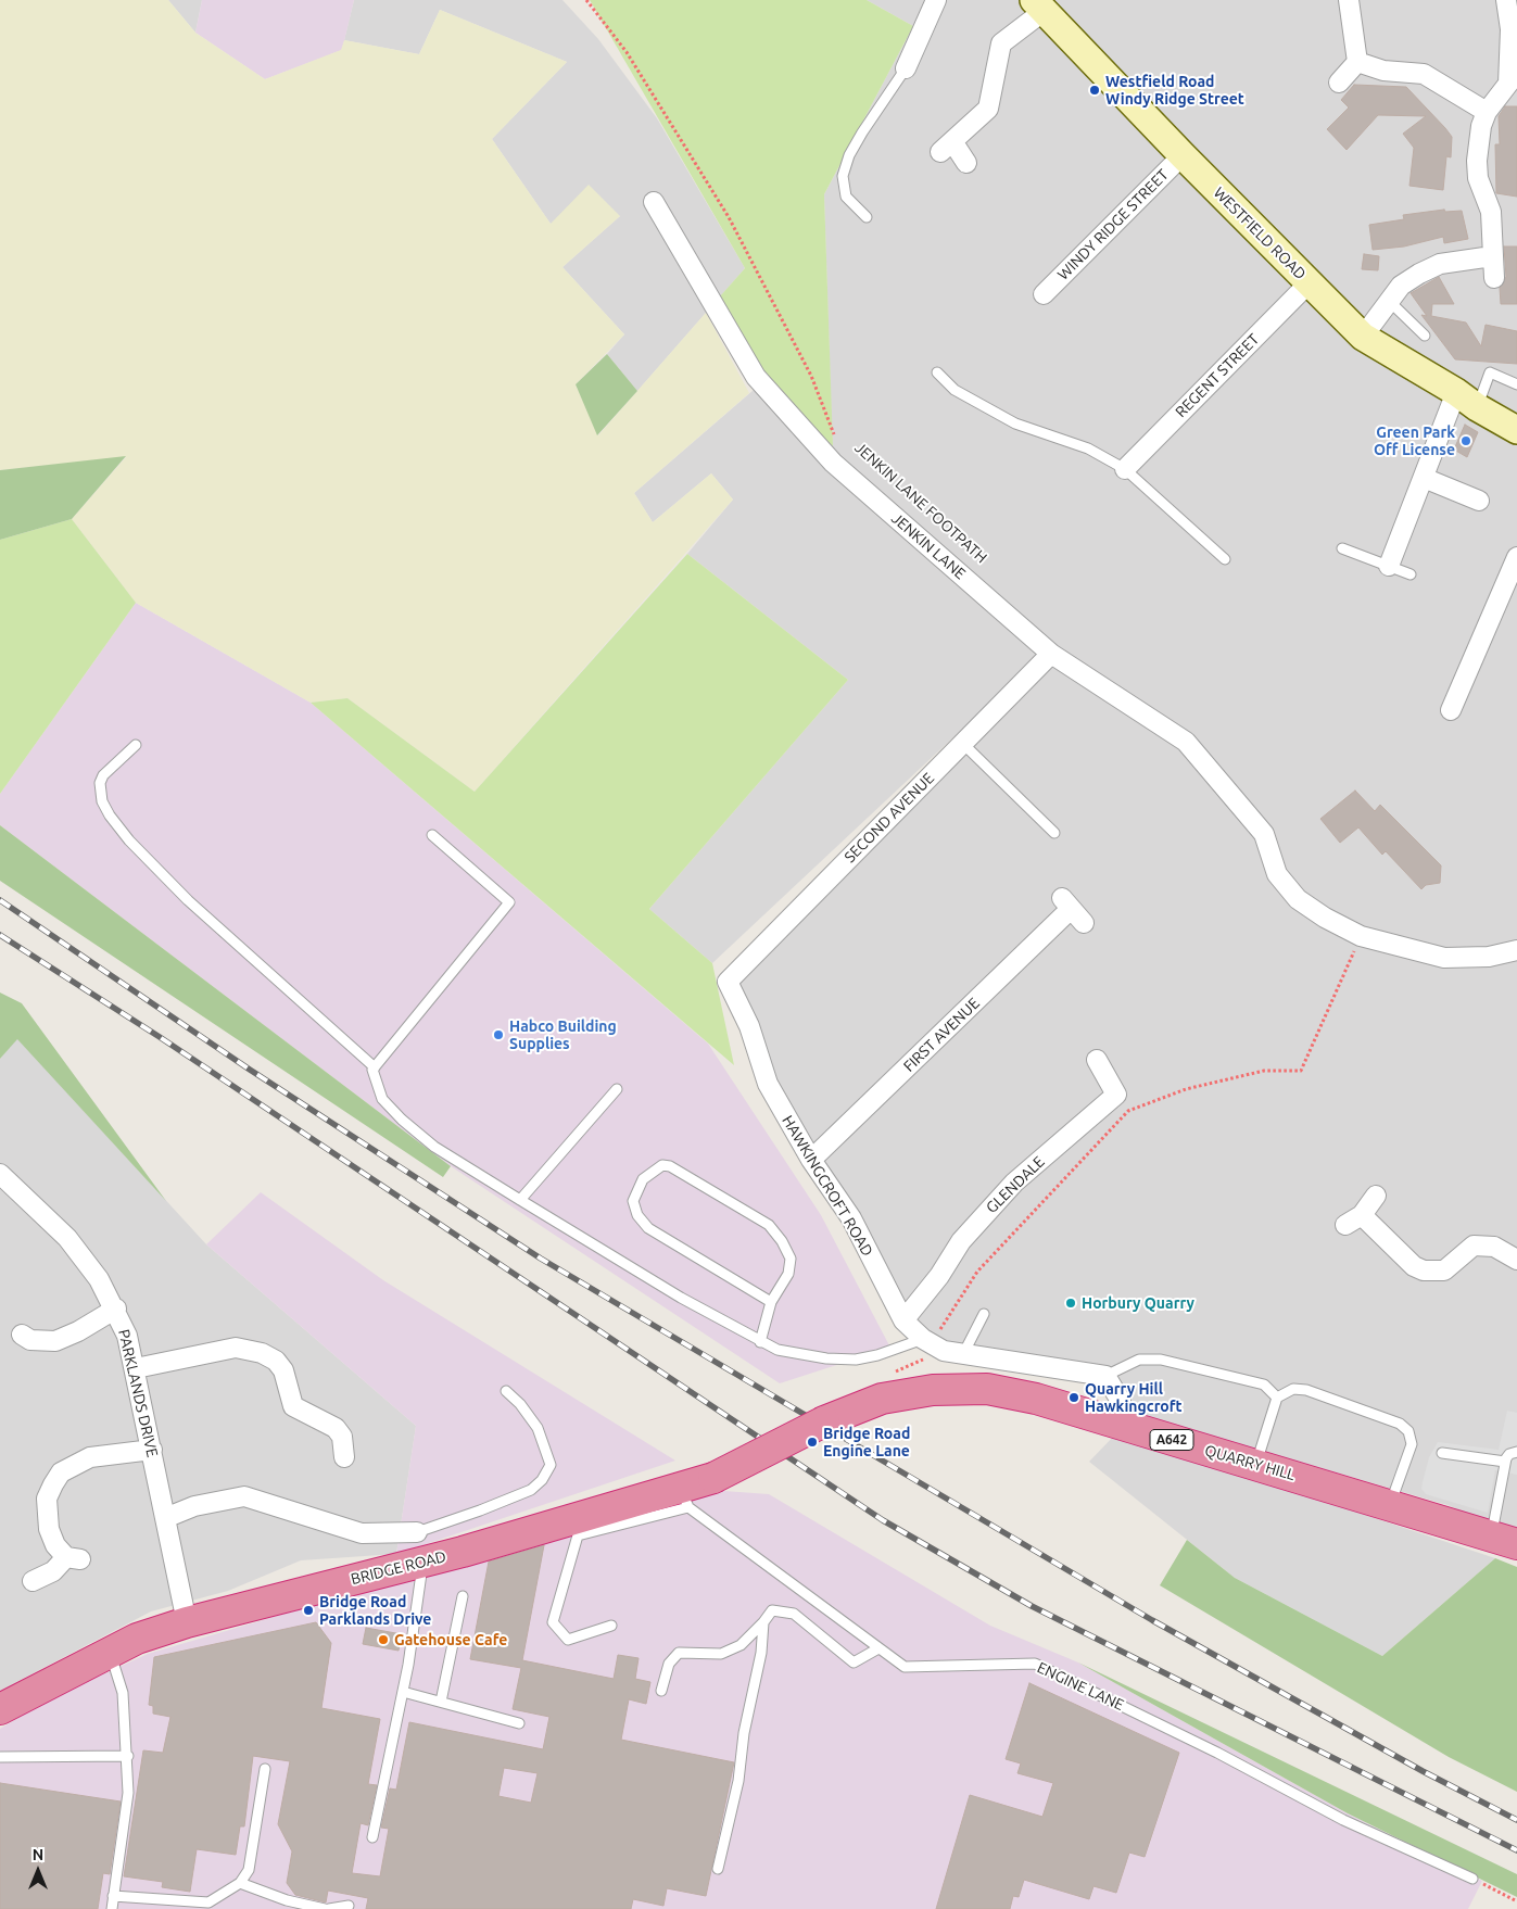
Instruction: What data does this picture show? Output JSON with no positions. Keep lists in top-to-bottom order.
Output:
{
  "streets": {
    "highway": ["A642", "QUARRY HILL", "BRIDGE ROAD"],
    "main road": ["WESTFIELD ROAD"],
    "street": [
      "WINDY RIDGE STREET",
      "REGENT STREET",
      "JENKIN LANE",
      "SECOND AVENUE",
      "FIRST AVENUE",
      "GLENDALE",
      "HAWKINGCROFT ROAD",
      "PARKLANDS DRIVE"
    ],
    "lane": ["ENGINE LANE"],
    "path": ["JENKIN LANE FOOTPATH"]
  },
  "crossings": [
    ["WINDY RIDGE STREET", "WESTFIELD ROAD"],
    ["WESTFIELD ROAD", "REGENT STREET"],
    ["JENKIN LANE", "SECOND AVENUE"],
    ["SECOND AVENUE", "HAWKINGCROFT ROAD"],
    ["FIRST AVENUE", "HAWKINGCROFT ROAD"],
    ["GLENDALE", "HAWKINGCROFT ROAD"],
    ["PARKLANDS DRIVE", "BRIDGE ROAD"],
    ["QUARRY HILL", "BRIDGE ROAD"],
    ["BRIDGE ROAD", "ENGINE LANE"]
  ],
  "places": [
    "Westfield Road Windy Ridge Street",
    "Green Park Off License",
    "Habco Building Supplies",
    "Horbury Quarry",
    "Quarry Hill Hawkingcroft",
    "Bridge Road Engine Lane",
    "Bridge Road Parklands Drive",
    "Gatehouse Cafe"
  ],
  "north": "top"
}
